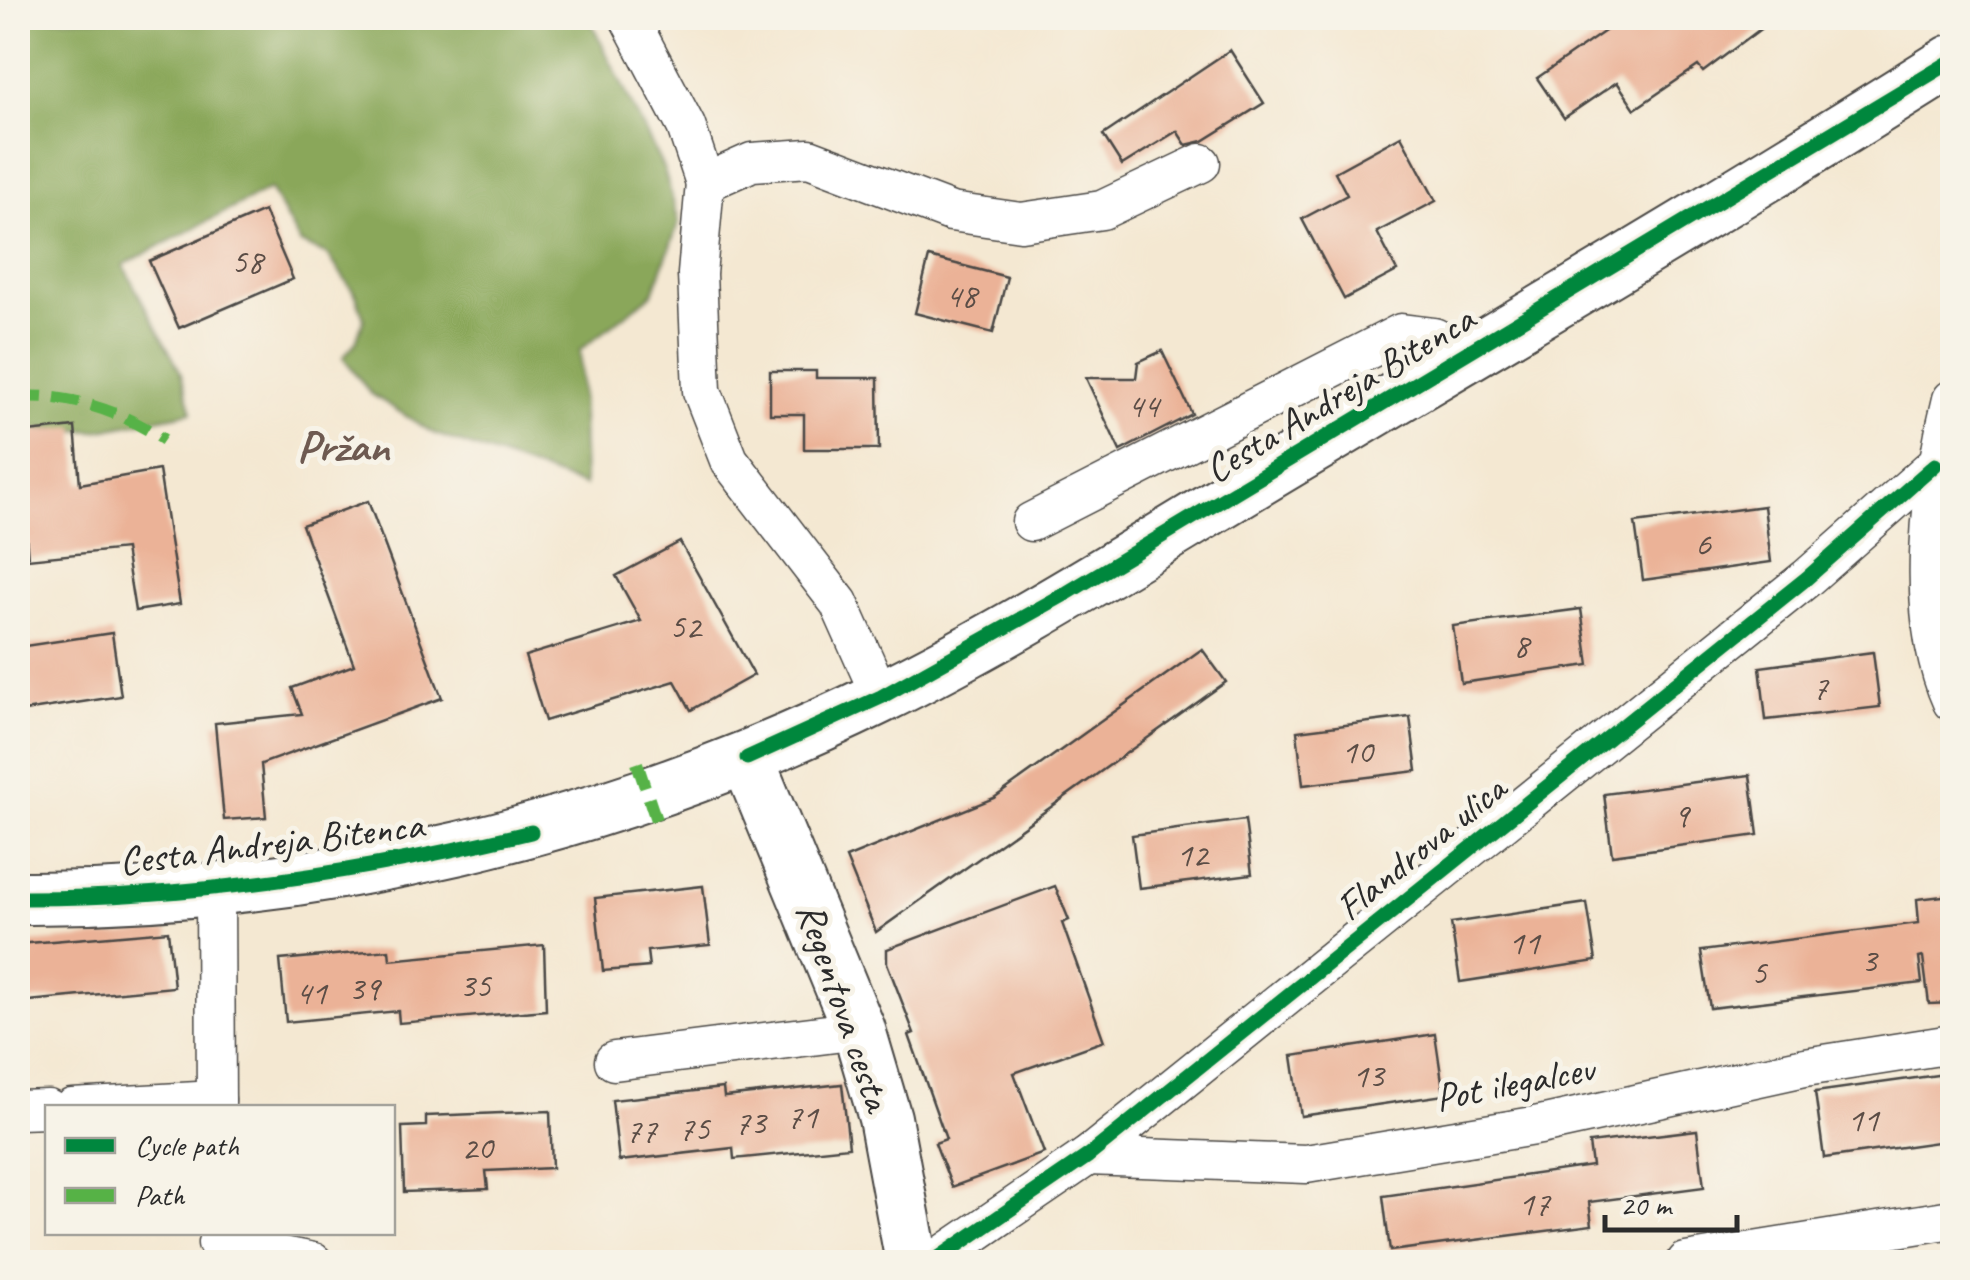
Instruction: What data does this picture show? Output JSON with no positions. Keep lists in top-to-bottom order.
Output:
{
  "streets": {
    "street": [
      "Cesta Andreja Bitenca",
      "Flandrova ulica",
      "Regentova cesta",
      "Pot ilegalcev"
    ]
  },
  "crossings": [
    ["Cesta Andreja Bitenca", "Regentova cesta"],
    ["Flandrova ulica", "Pot ilegalcev"]
  ],
  "districts": ["Pržan"],
  "house_numbers": [
    "58",
    "48",
    "44",
    "6",
    "52",
    "8",
    "7",
    "10",
    "9",
    "12",
    "11",
    "3",
    "5",
    "35",
    "39",
    "41",
    "13",
    "71",
    "11",
    "73",
    "75",
    "77",
    "20",
    "17"
  ],
  "legend": ["Cycle path", "Path"],
  "scale_bar": "20 m"
}
